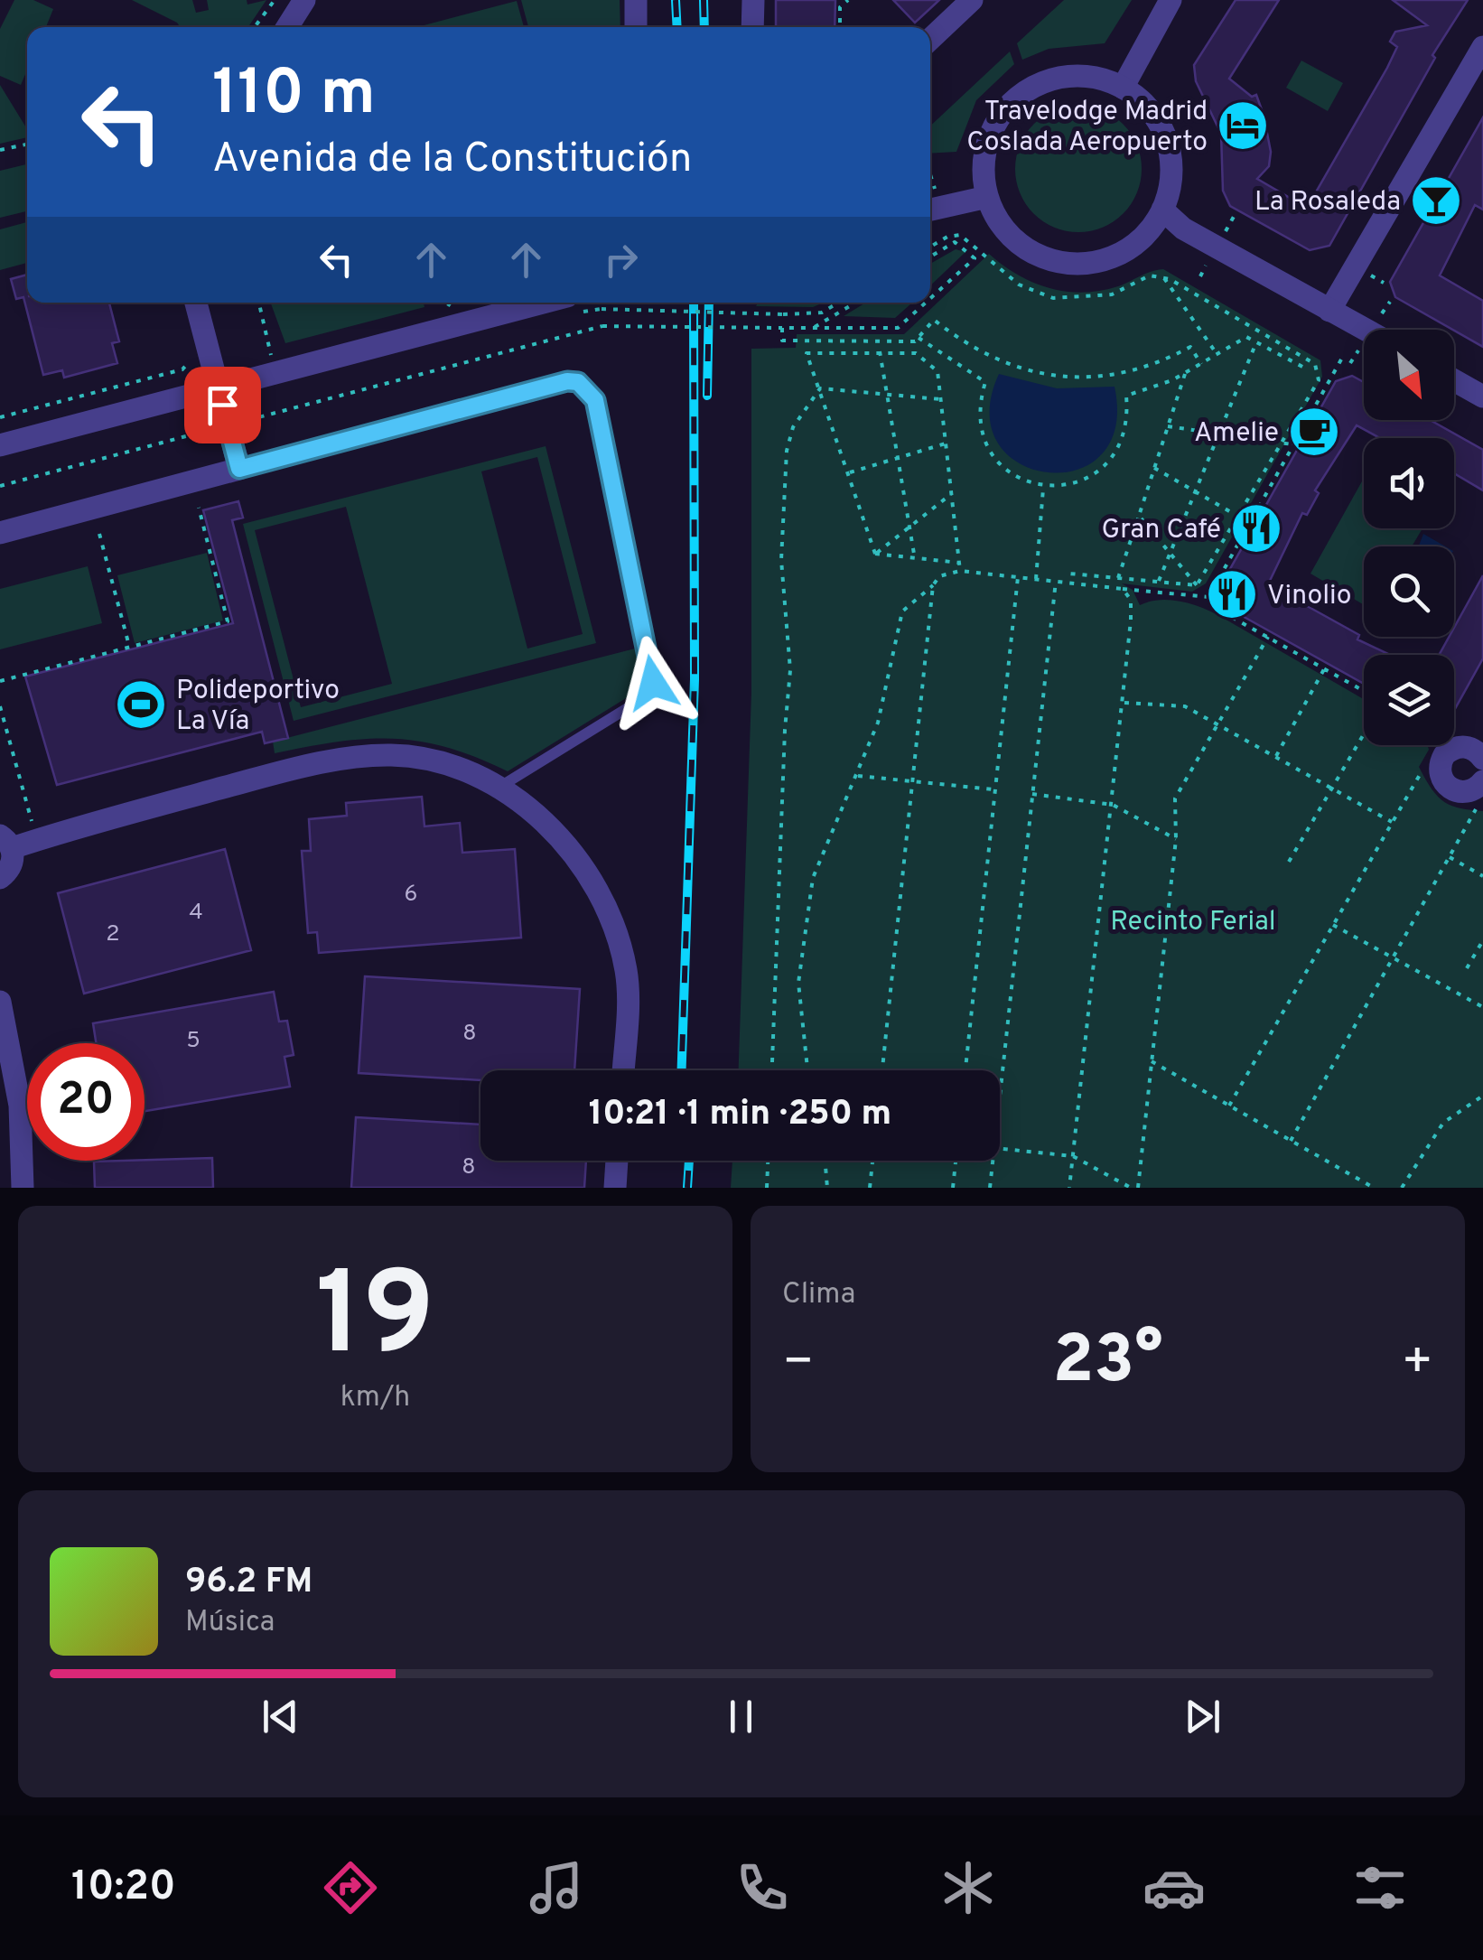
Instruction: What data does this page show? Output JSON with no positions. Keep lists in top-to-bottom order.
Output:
{
  "parks": ["Recinto Ferial"],
  "places": {
    "hotel": ["Travelodge Madrid Coslada Aeropuerto"],
    "bar": ["La Rosaleda"],
    "cafe": ["Amelie"],
    "restaurant": ["Gran Café", "Vinolio"],
    "sports": ["Polideportivo La Vía"]
  },
  "house_numbers": [
    "6",
    "4",
    "2",
    "8",
    "5",
    "8"
  ],
  "north": "bottom right",
  "page": {
    "turn": ["110 m", "Avenida de la Constitución"],
    "limit": "20",
    "trip": "10:21 · 1 min · 250 m",
    "tile": [
      ["19", "km/h"],
      "Clima"
    ],
    "heat": ["−", "23°", "+"],
    "song": ["96.2 FM", "Música"],
    "tabs": "10:20"
  }
}
